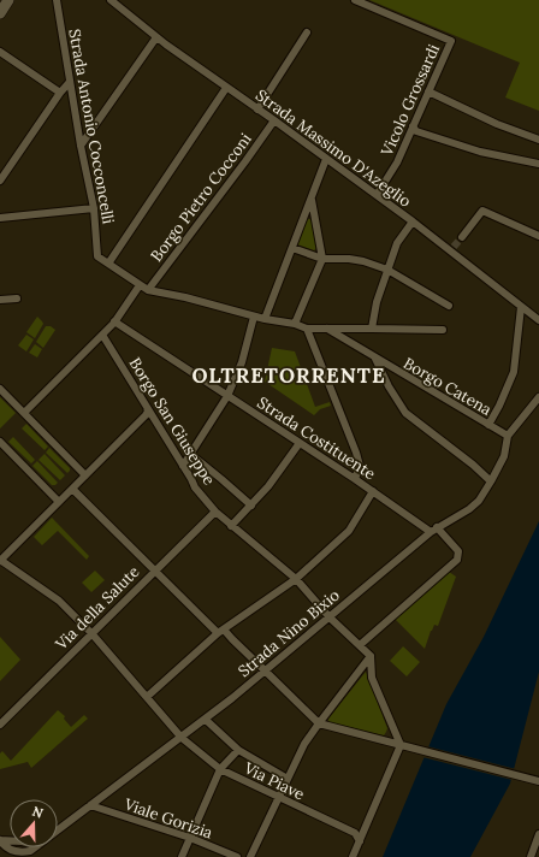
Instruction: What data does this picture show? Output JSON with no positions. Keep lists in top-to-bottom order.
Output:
{
  "streets": {
    "street": [
      "Vicolo Grossardi",
      "Strada Antonio Cocconcelli",
      "Strada Massimo D'Azeglio",
      "Borgo Pietro Cocconi",
      "Borgo Catena",
      "Borgo San Giuseppe",
      "Strada Costituente",
      "Via della Salute",
      "Strada Nino Bixio",
      "Via Piave",
      "Viale Gorizia"
    ]
  },
  "crossings": [
    ["Vicolo Grossardi", "Strada Massimo D'Azeglio"],
    ["Strada Massimo D'Azeglio", "Borgo Pietro Cocconi"],
    ["Borgo Catena", "Strada Nino Bixio"],
    ["Borgo San Giuseppe", "Strada Costituente"],
    ["Borgo San Giuseppe", "Via della Salute"],
    ["Borgo San Giuseppe", "Strada Nino Bixio"],
    ["Strada Costituente", "Strada Nino Bixio"],
    ["Via della Salute", "Via Piave"],
    ["Strada Nino Bixio", "Via Piave"],
    ["Strada Nino Bixio", "Viale Gorizia"]
  ],
  "districts": ["OLTRETORRENTE"],
  "north": "top"
}
